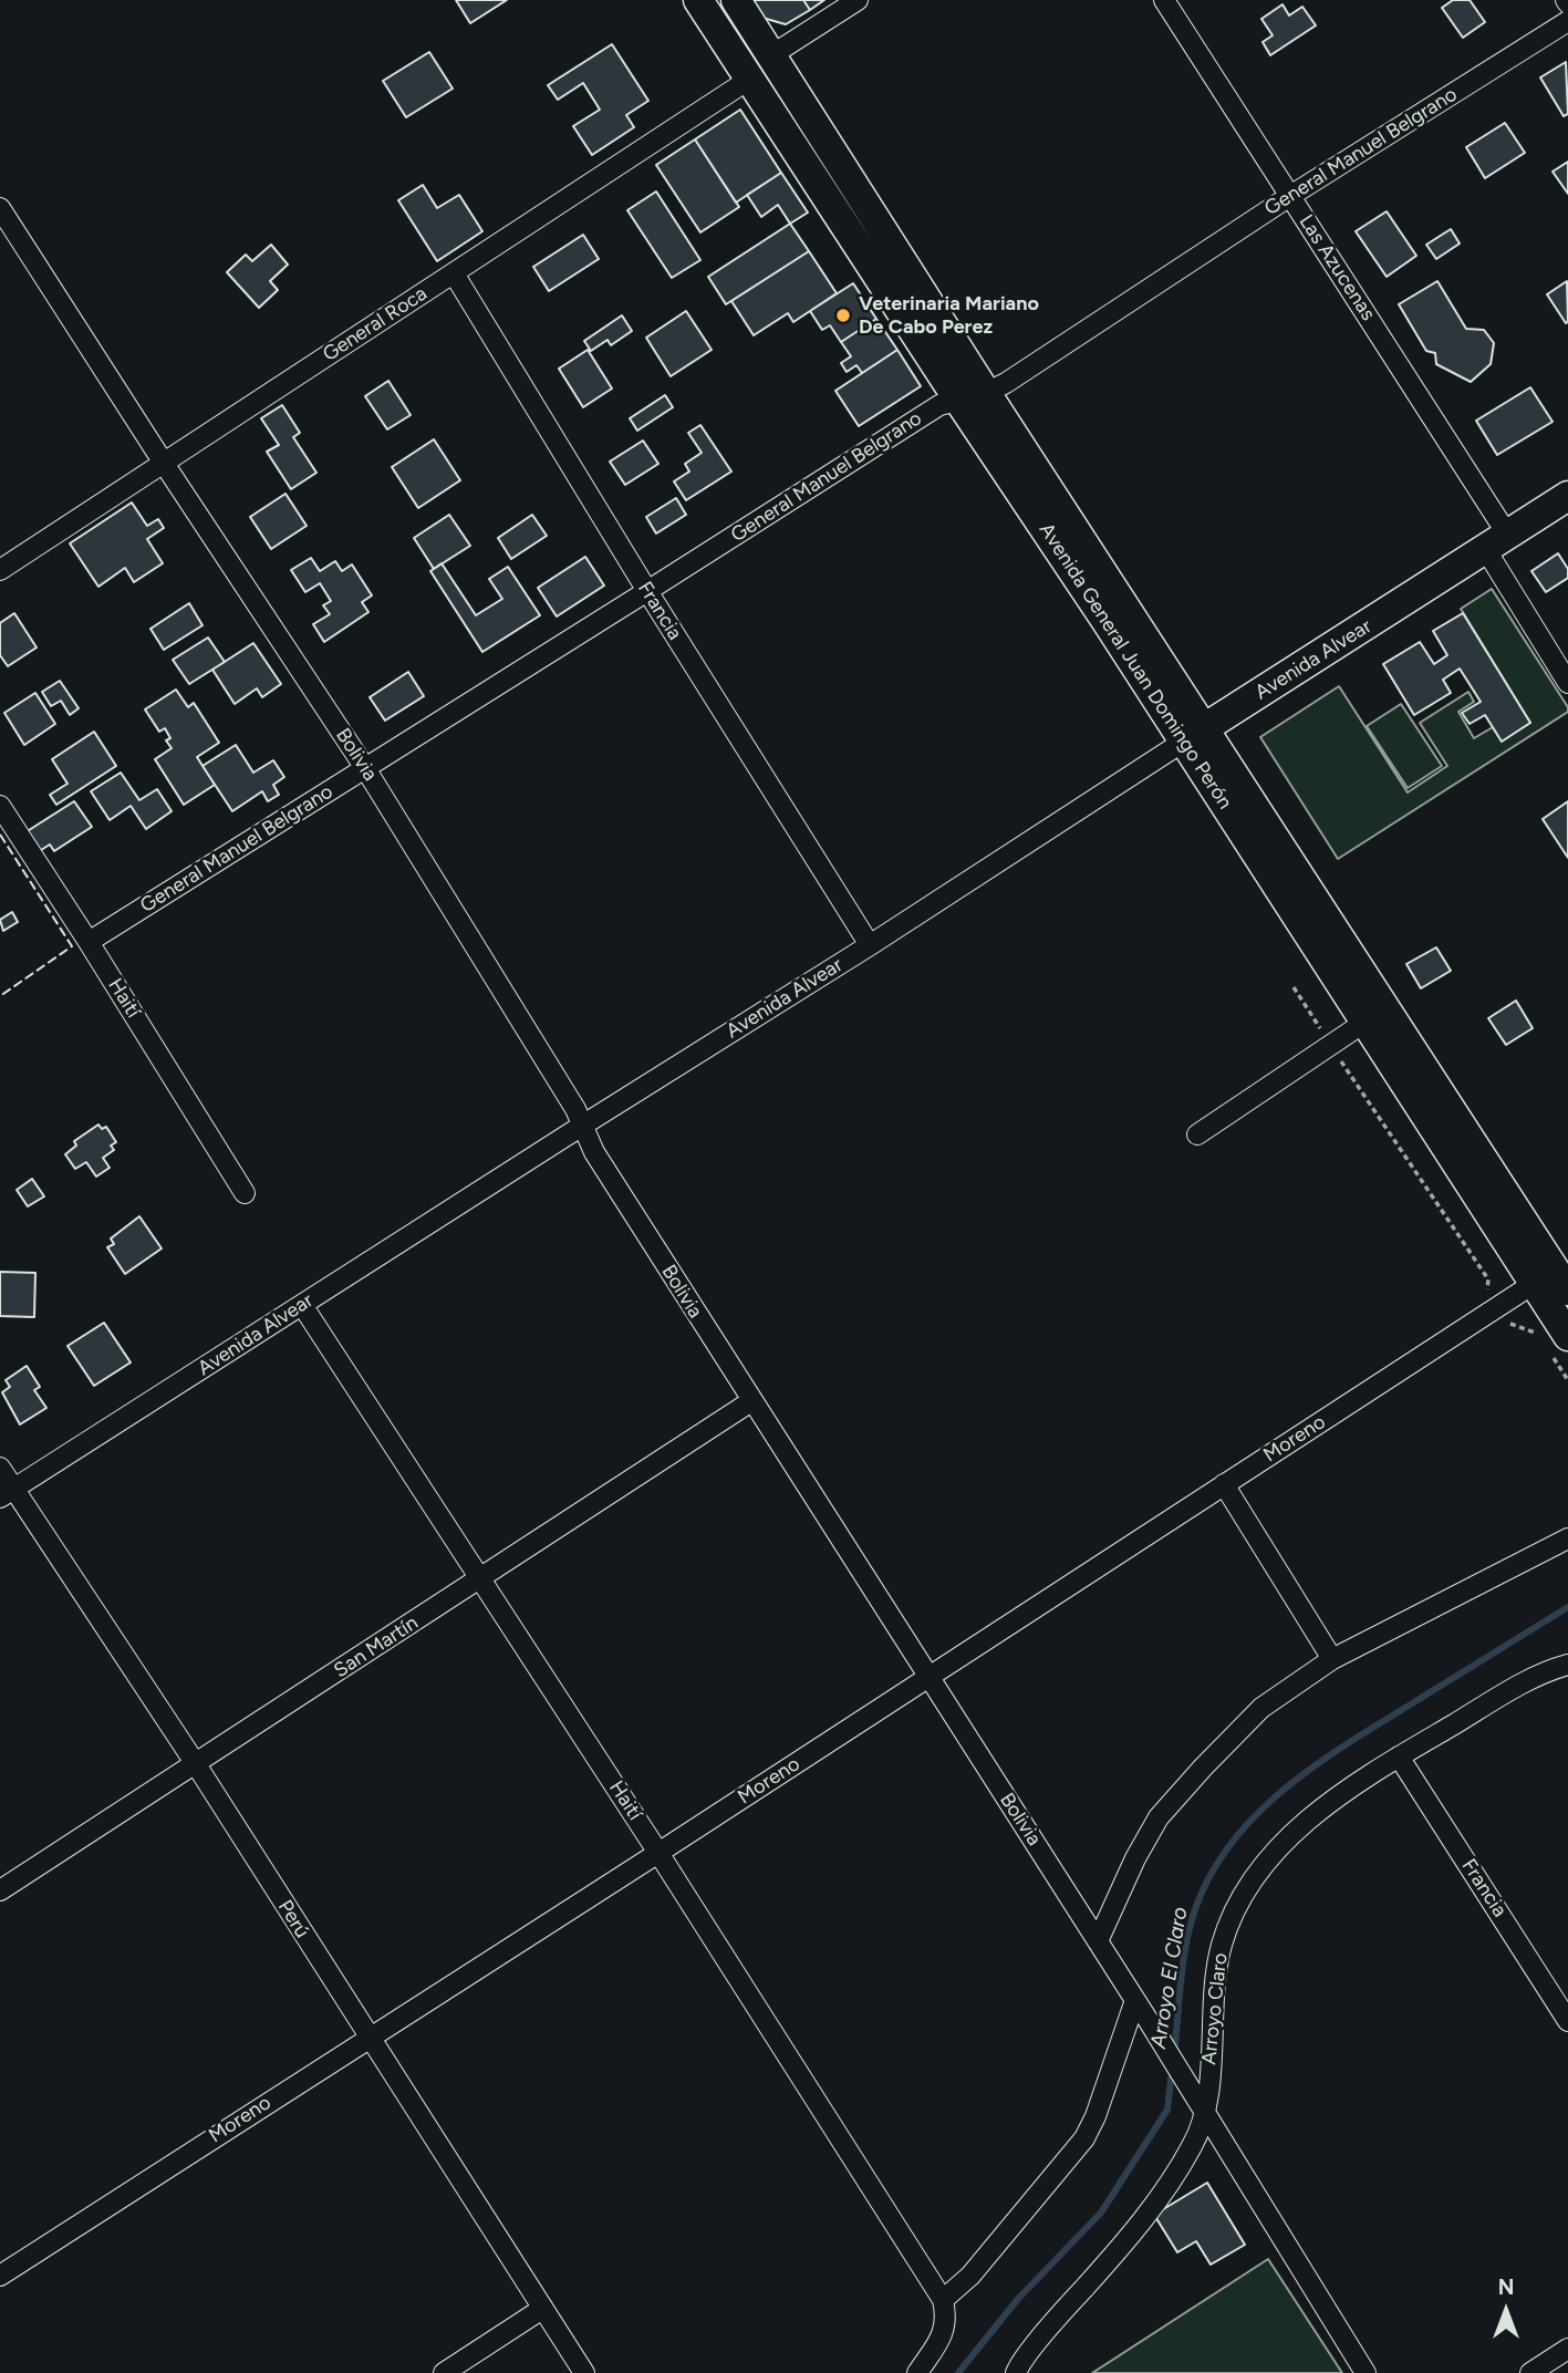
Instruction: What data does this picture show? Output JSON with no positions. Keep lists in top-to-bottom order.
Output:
{
  "streets": {
    "main road": ["Avenida Alvear", "Avenida General Juan Domingo Perón"],
    "street": [
      "General Manuel Belgrano",
      "Las Azucenas",
      "General Roca",
      "Francia",
      "Bolivia",
      "Haití",
      "Moreno",
      "San Martín",
      "Perú",
      "Arroyo Claro"
    ]
  },
  "crossings": [
    ["General Manuel Belgrano", "Las Azucenas"],
    ["General Manuel Belgrano", "Francia"],
    ["General Manuel Belgrano", "Avenida General Juan Domingo Perón"],
    ["General Manuel Belgrano", "Bolivia"],
    ["General Manuel Belgrano", "Haití"],
    ["Las Azucenas", "Avenida Alvear"],
    ["General Roca", "Francia"],
    ["General Roca", "Avenida General Juan Domingo Perón"],
    ["General Roca", "Bolivia"],
    ["Francia", "Avenida Alvear"],
    ["Francia", "Arroyo Claro"],
    ["Avenida Alvear", "Avenida General Juan Domingo Perón"],
    ["Avenida Alvear", "Bolivia"],
    ["Avenida Alvear", "Haití"],
    ["Avenida Alvear", "Perú"],
    ["Avenida General Juan Domingo Perón", "Moreno"],
    ["Bolivia", "Moreno"],
    ["Bolivia", "San Martín"],
    ["Bolivia", "Arroyo Claro"],
    ["Haití", "Moreno"],
    ["Haití", "San Martín"],
    ["Moreno", "Perú"],
    ["San Martín", "Perú"]
  ],
  "water": ["Arroyo El Claro"],
  "places": ["Veterinaria Mariano De Cabo Perez"],
  "north": "top"
}
